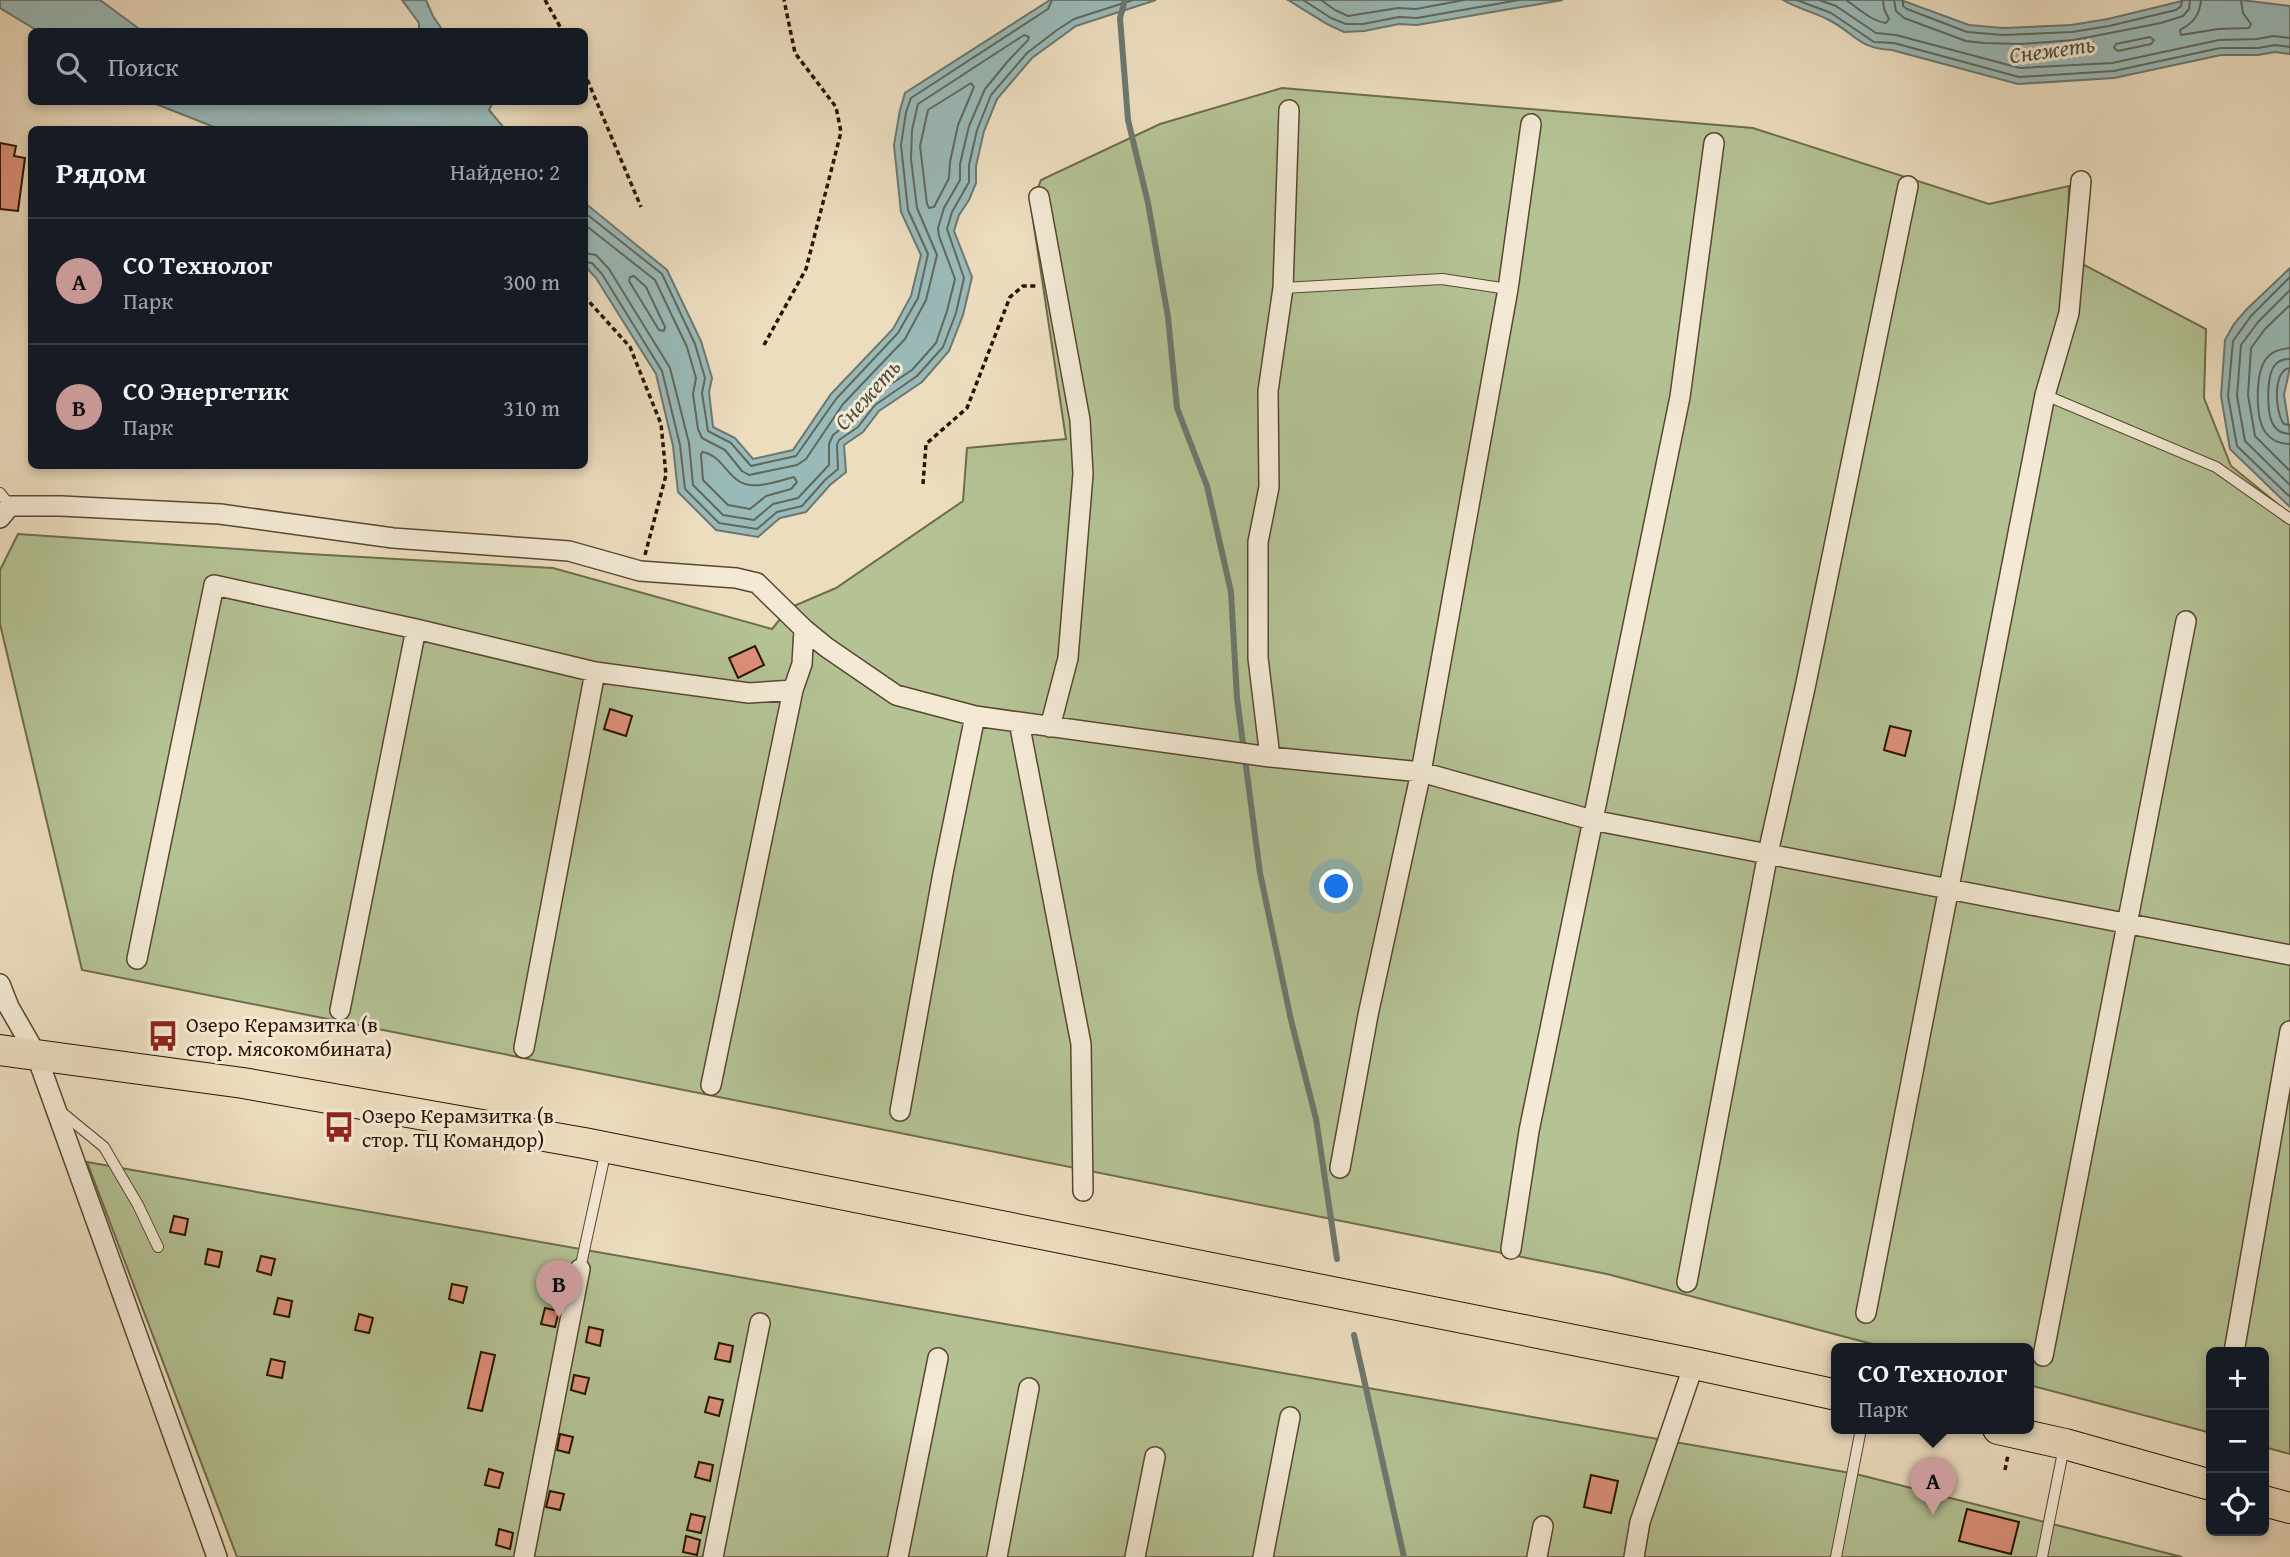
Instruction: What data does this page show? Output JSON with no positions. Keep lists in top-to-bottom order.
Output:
{
  "water": ["Снежеть"],
  "places": {
    "bus stop": ["Озеро Керамзитка (в стор. мясокомбината)", "Озеро Керамзитка (в стор. ТЦ Командор)"]
  },
  "page": {
    "search": "Поиск",
    "heading": ["Рядом", "Найдено: 2"],
    "list": [
      {
        "mark": "A",
        "name": "СО Технолог",
        "note": "Парк",
        "value": "300 m"
      },
      {
        "mark": "B",
        "name": "СО Энергетик",
        "note": "Парк",
        "value": "310 m"
      }
    ],
    "pins": ["B", "A"],
    "popup": ["СО Технолог", "Парк"],
    "map_buttons": ["+", "−"]
  }
}
